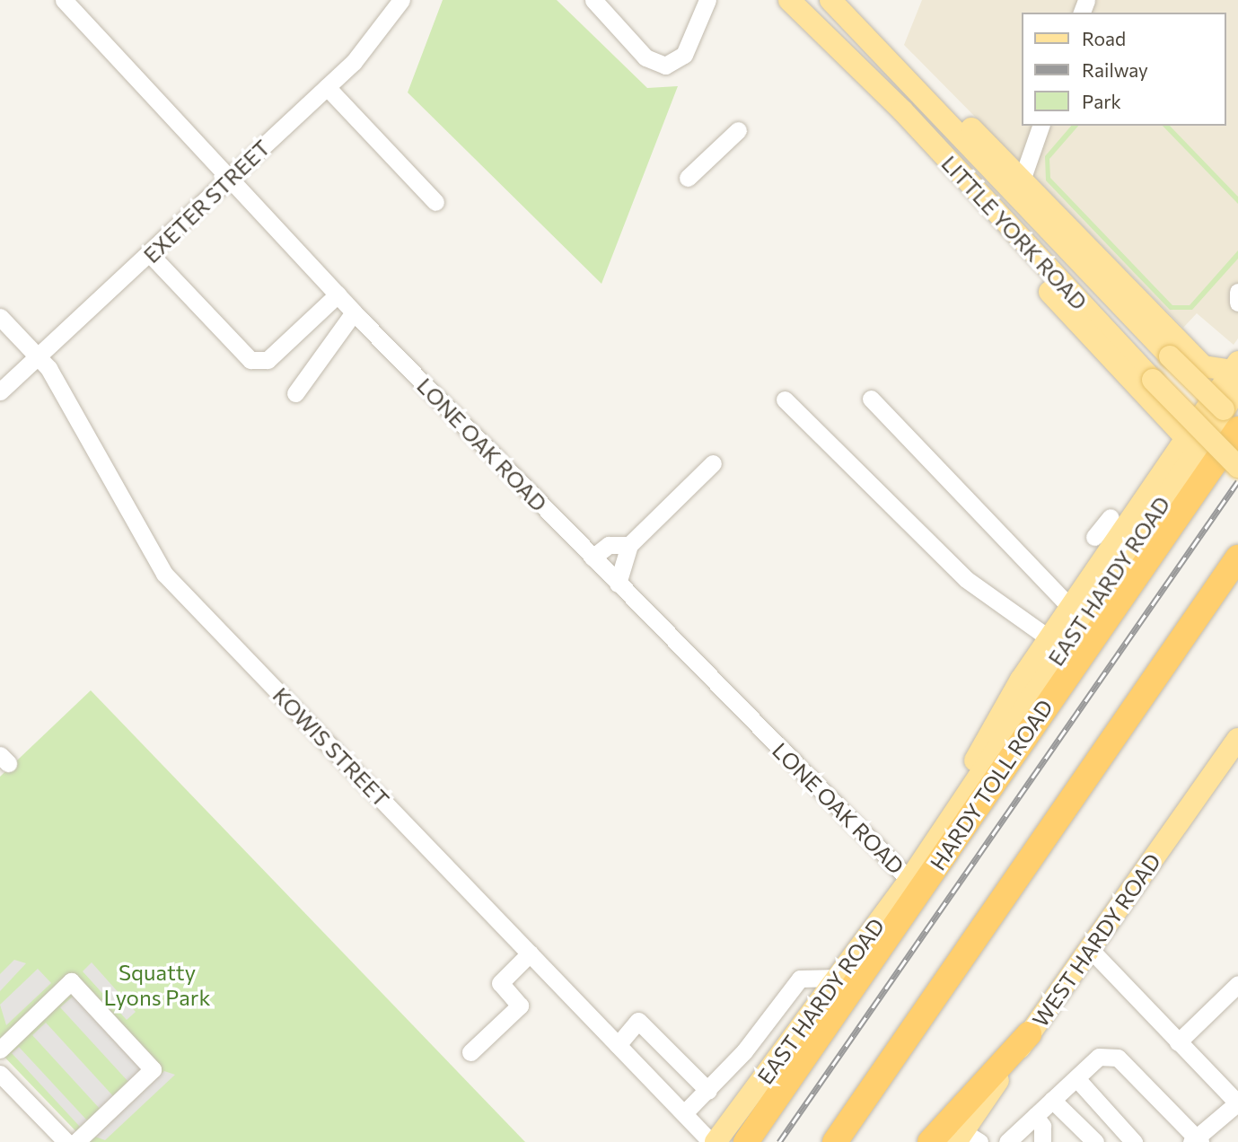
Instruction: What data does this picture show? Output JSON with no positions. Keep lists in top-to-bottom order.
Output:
{
  "streets": {
    "highway": ["HARDY TOLL ROAD"],
    "main road": ["LITTLE YORK ROAD", "EAST HARDY ROAD", "WEST HARDY ROAD"],
    "street": ["EXETER STREET", "LONE OAK ROAD", "KOWIS STREET"]
  },
  "crossings": [
    ["EXETER STREET", "LONE OAK ROAD"],
    ["EXETER STREET", "KOWIS STREET"],
    ["LITTLE YORK ROAD", "EAST HARDY ROAD"],
    ["LITTLE YORK ROAD", "HARDY TOLL ROAD"],
    ["LONE OAK ROAD", "EAST HARDY ROAD"],
    ["EAST HARDY ROAD", "KOWIS STREET"],
    ["EAST HARDY ROAD", "HARDY TOLL ROAD"]
  ],
  "parks": ["Squatty Lyons Park"],
  "legend": ["Road", "Railway", "Park"]
}
